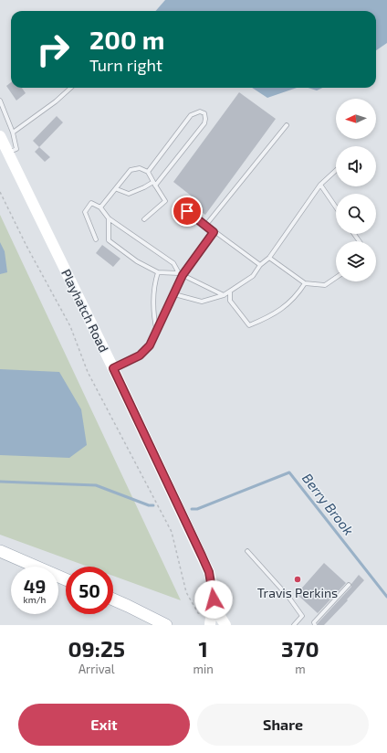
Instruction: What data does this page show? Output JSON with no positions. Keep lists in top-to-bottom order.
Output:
{
  "streets": {
    "main road": ["Playhatch Road"]
  },
  "water": ["Berry Brook"],
  "places": ["Travis Perkins"],
  "north": "left",
  "page": {
    "turn": ["200 m", "Turn right"],
    "speed": "49 km/h",
    "limit": "50",
    "eta": [
      "09:25",
      "Arrival",
      "1",
      "min",
      "370",
      "m"
    ],
    "buttons": ["Exit", "Share"]
  }
}
